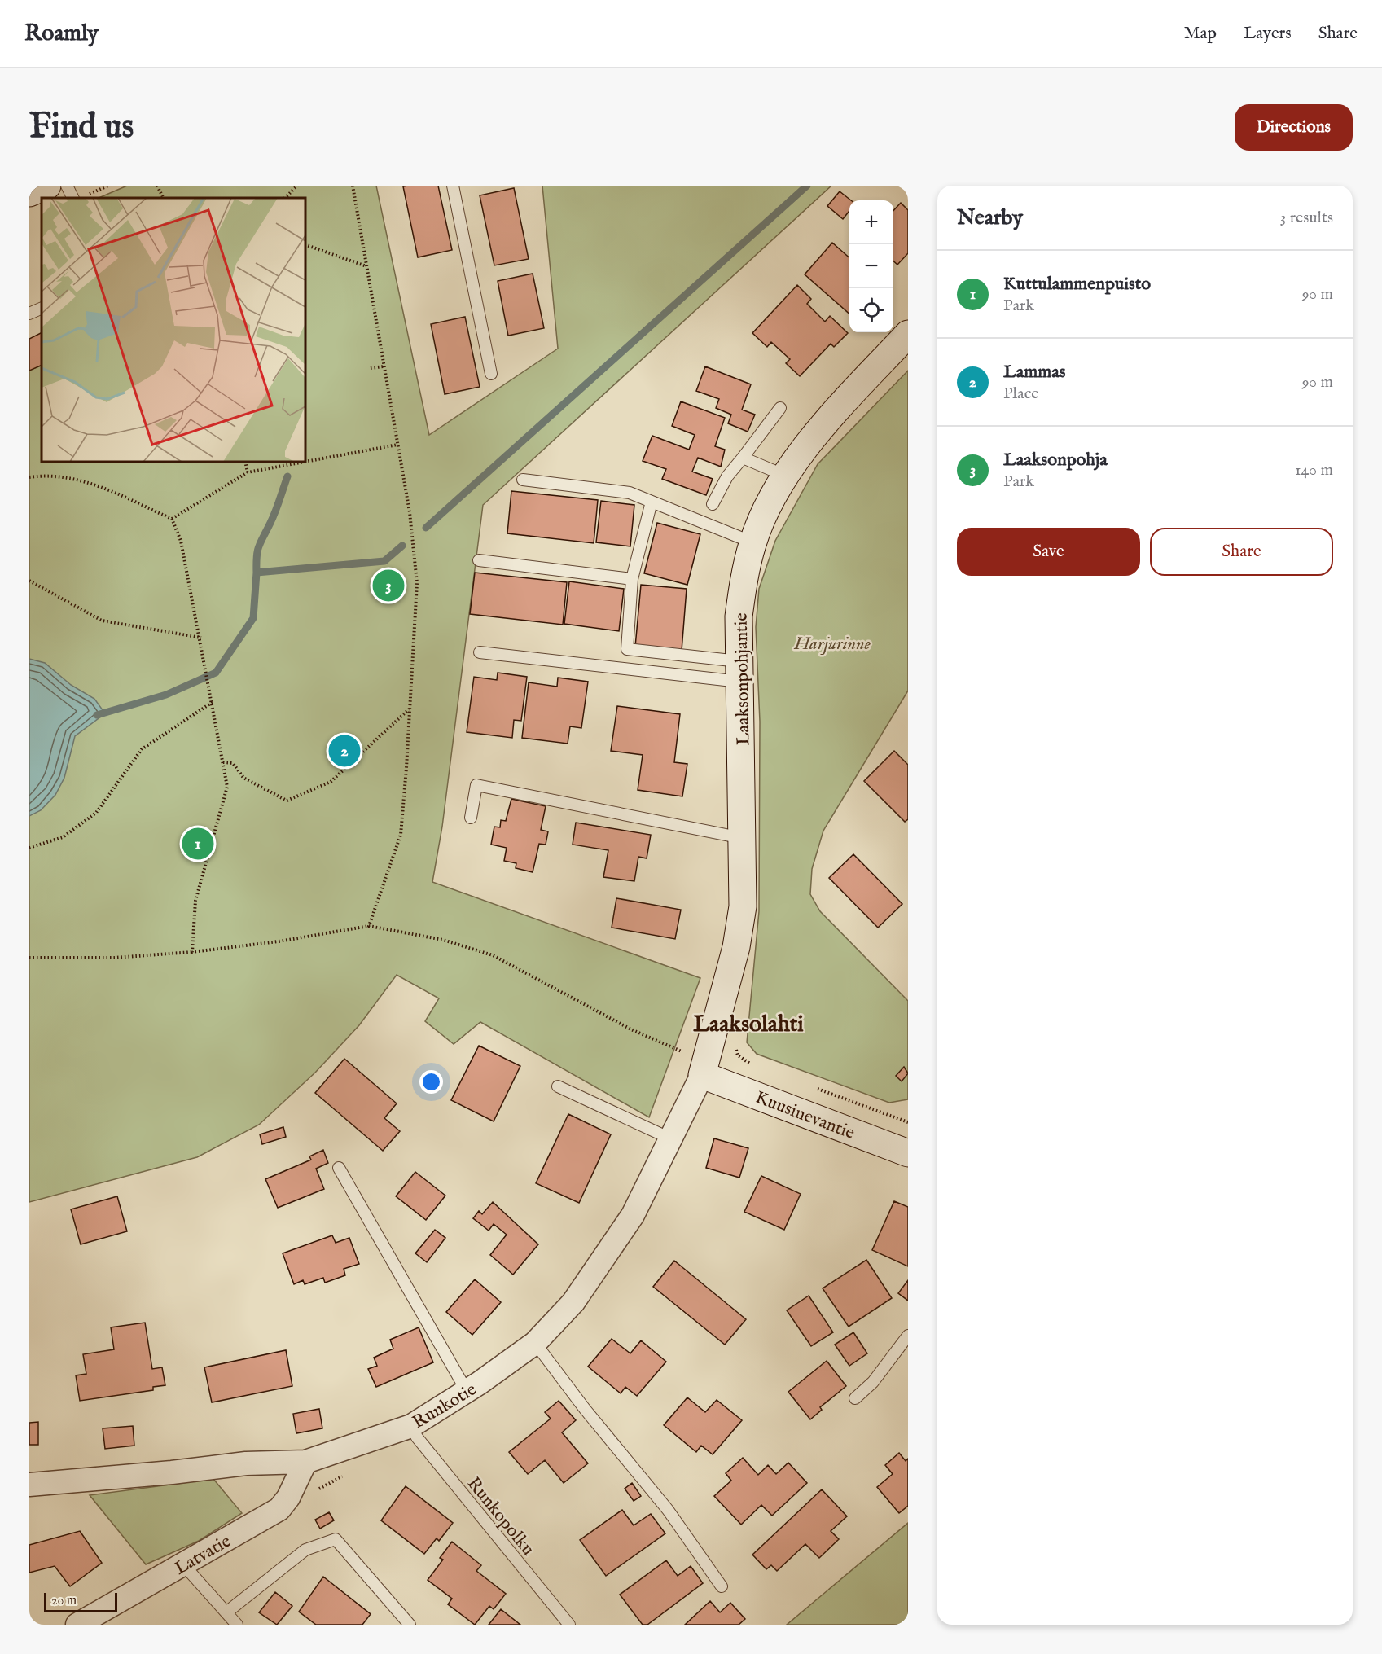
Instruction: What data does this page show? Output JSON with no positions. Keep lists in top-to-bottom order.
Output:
{
  "streets": {
    "street": [
      "Laaksonpohjantie",
      "Kuusinevantie",
      "Runkotie",
      "Latvatie"
    ],
    "lane": ["Runkopolku"]
  },
  "crossings": [
    ["Laaksonpohjantie", "Kuusinevantie"],
    ["Laaksonpohjantie", "Runkotie"],
    ["Kuusinevantie", "Runkotie"],
    ["Runkotie", "Runkopolku"],
    ["Runkotie", "Latvatie"]
  ],
  "districts": ["Laaksolahti"],
  "parks": ["Harjurinne"],
  "scale_bar": "20 m",
  "page": {
    "header": "Roamly",
    "nav": ["Map", "Layers", "Share"],
    "buttons": [
      "Directions",
      ["Save", "Share"]
    ],
    "title": "Find us",
    "heading": ["Nearby", "3 results"],
    "map_buttons": ["+", "−"],
    "list": [
      {
        "mark": "1",
        "name": "Kuttulammenpuisto",
        "note": "Park",
        "value": "90 m"
      },
      {
        "mark": "2",
        "name": "Lammas",
        "note": "Place",
        "value": "90 m"
      },
      {
        "mark": "3",
        "name": "Laaksonpohja",
        "note": "Park",
        "value": "140 m"
      }
    ],
    "pins": ["3", "2", "1"],
    "scale": "20 m"
  }
}
